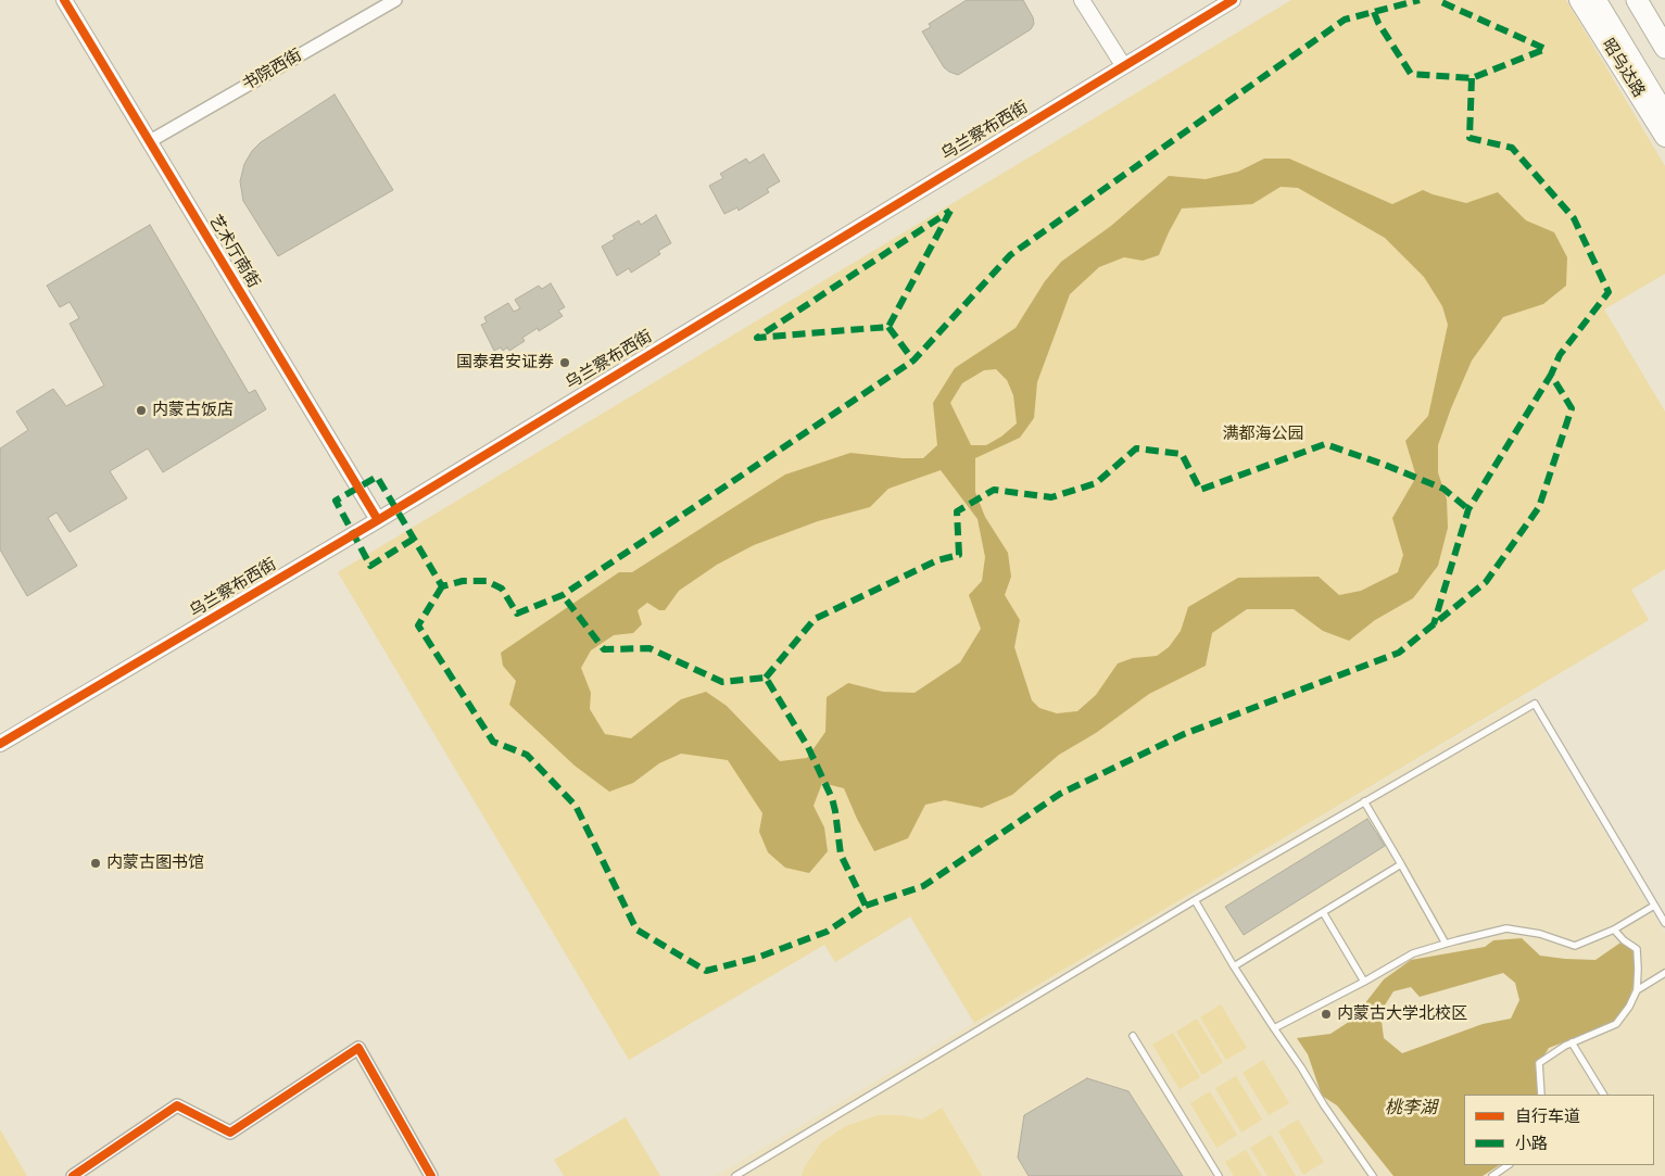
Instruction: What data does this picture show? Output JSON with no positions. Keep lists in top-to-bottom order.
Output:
{
  "streets": {
    "main road": ["昭乌达路"],
    "street": ["书院西街", "乌兰察布西街", "艺术厅南街"]
  },
  "crossings": [
    ["书院西街", "艺术厅南街"],
    ["乌兰察布西街", "艺术厅南街"]
  ],
  "water": ["桃李湖"],
  "parks": ["满都海公园"],
  "places": [
    "国泰君安证券",
    "内蒙古饭店",
    "内蒙古图书馆",
    "内蒙古大学北校区"
  ],
  "legend": ["自行车道", "小路"]
}
